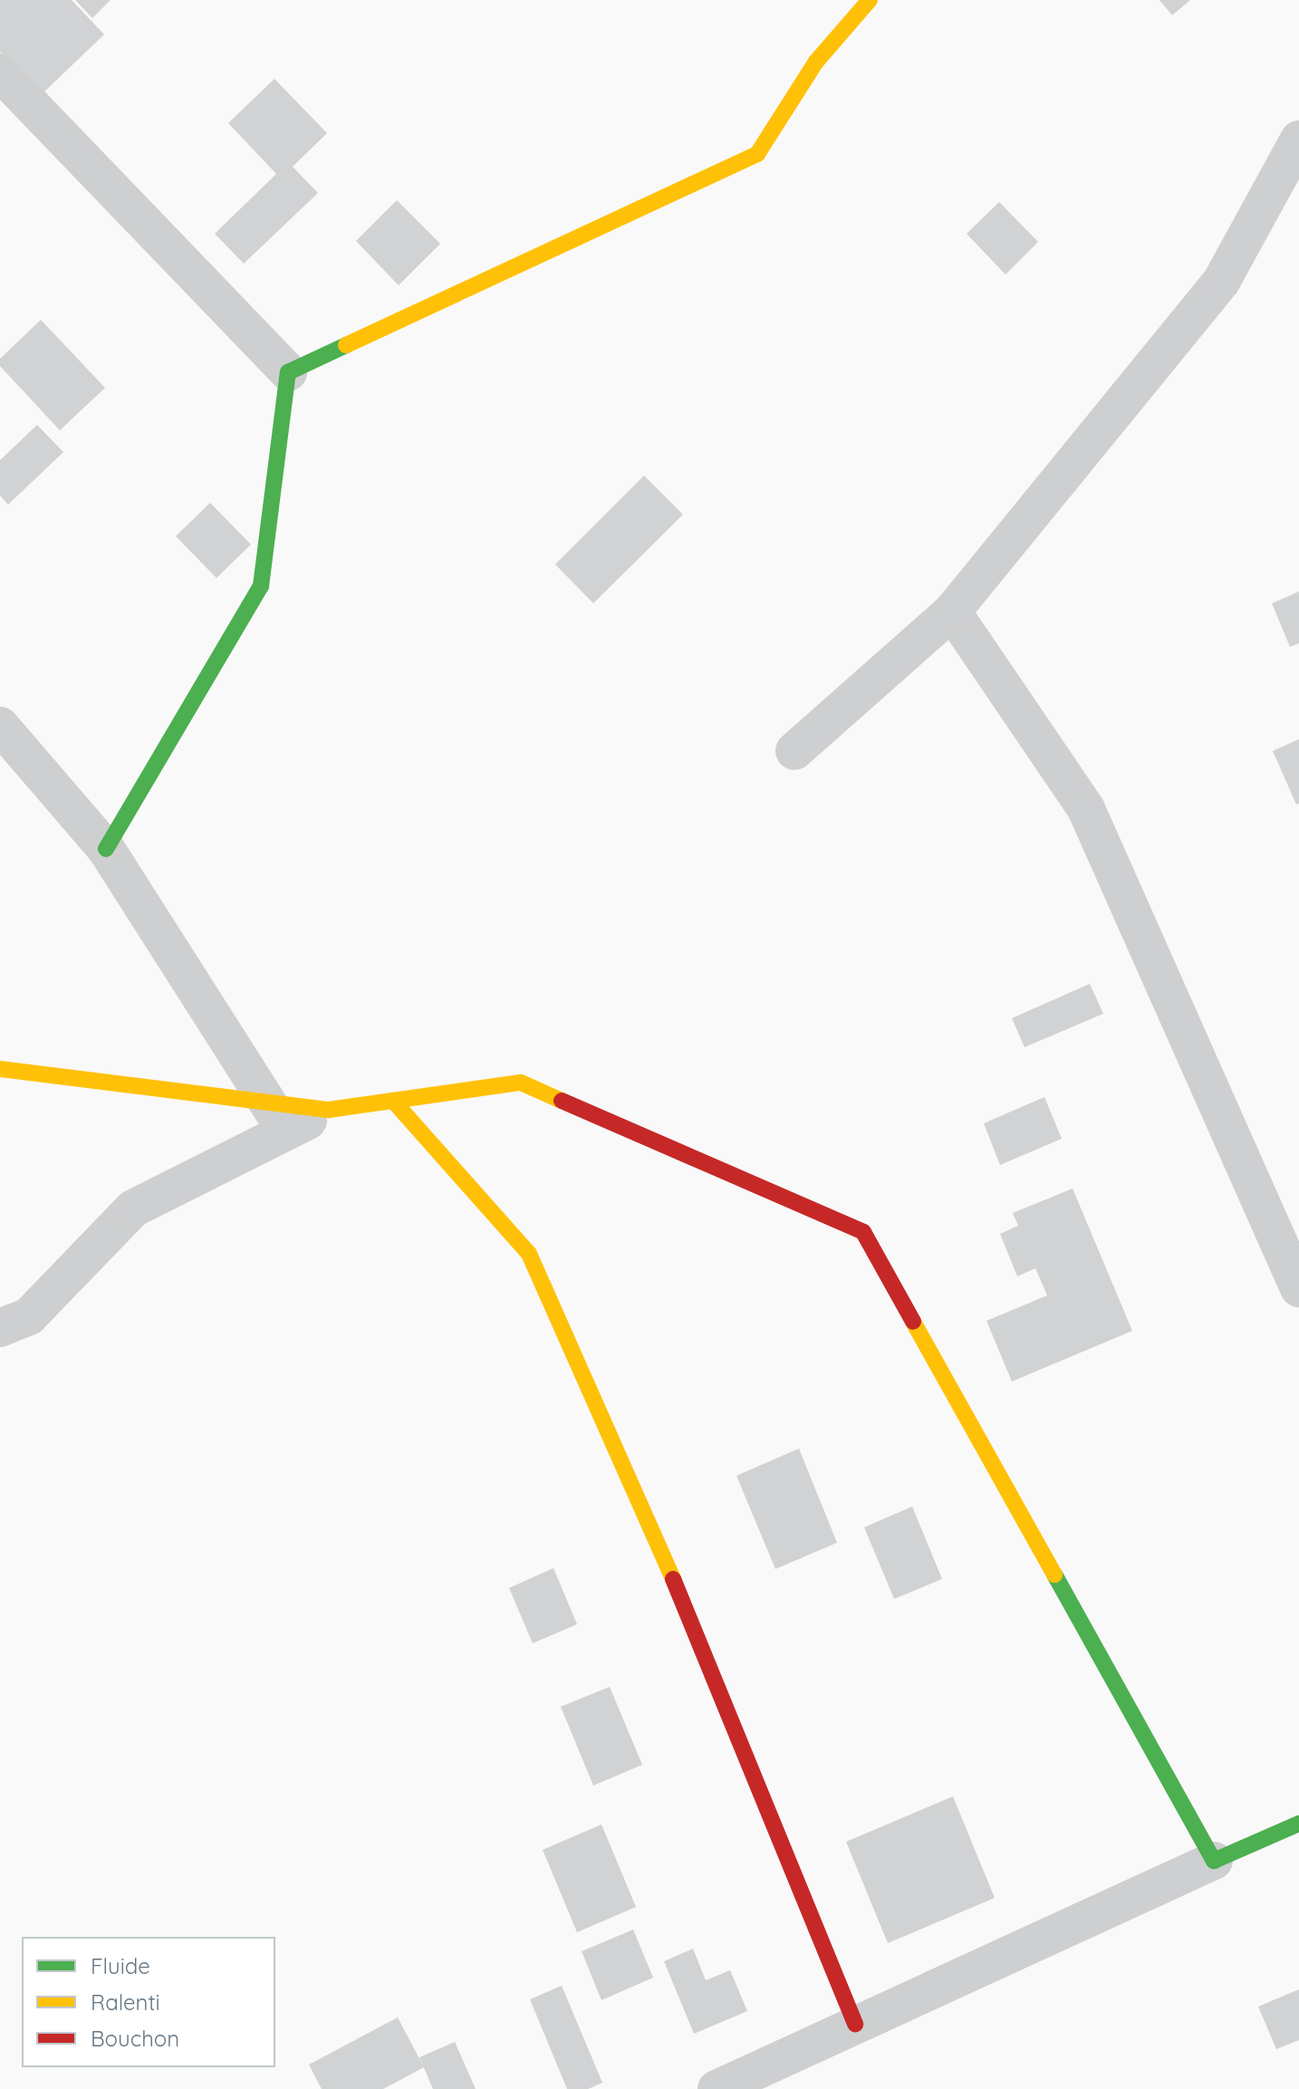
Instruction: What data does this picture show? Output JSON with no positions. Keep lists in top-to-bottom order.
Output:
{
  "legend": ["Fluide", "Ralenti", "Bouchon"]
}
